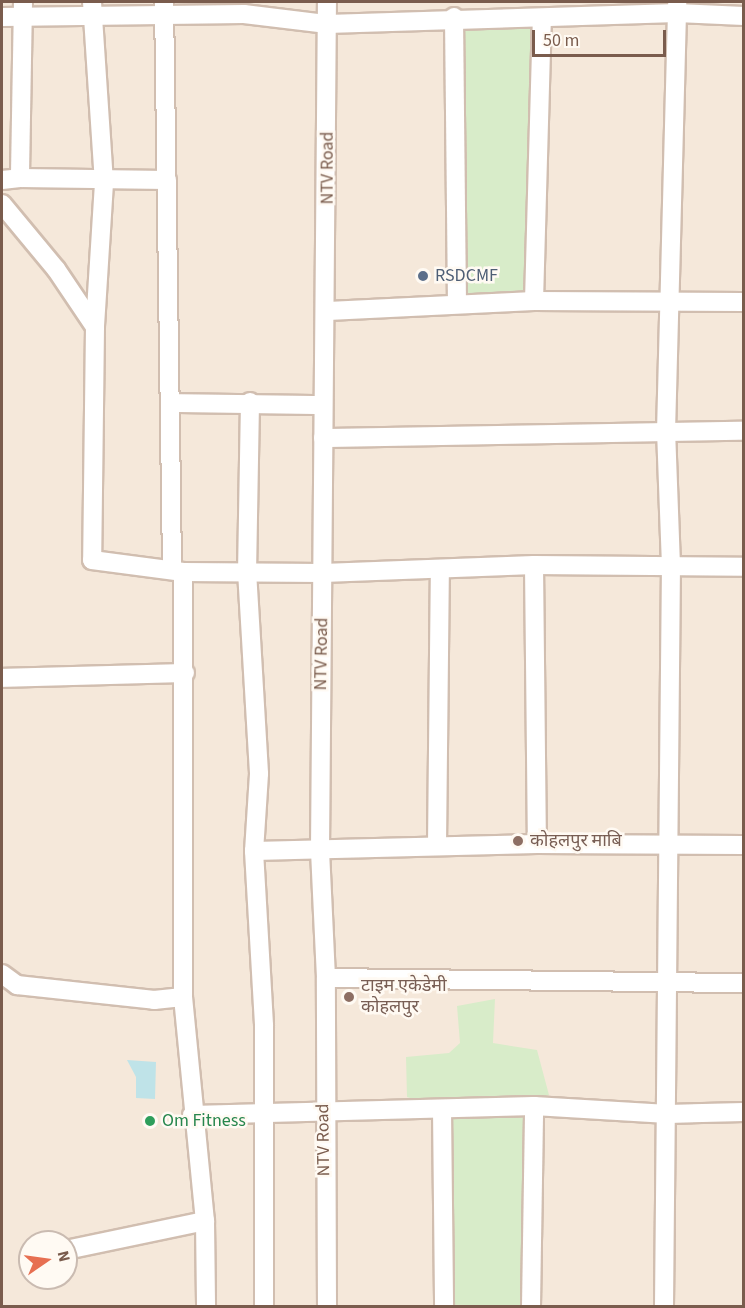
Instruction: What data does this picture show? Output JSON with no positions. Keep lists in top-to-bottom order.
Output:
{
  "streets": {
    "street": ["NTV Road"]
  },
  "places": [
    "RSDCMF",
    "कोहलपुर माबि",
    "टाइम एकेडेमी कोहलपुर",
    "Om Fitness"
  ],
  "scale_bar": "50 m",
  "north": "right"
}
